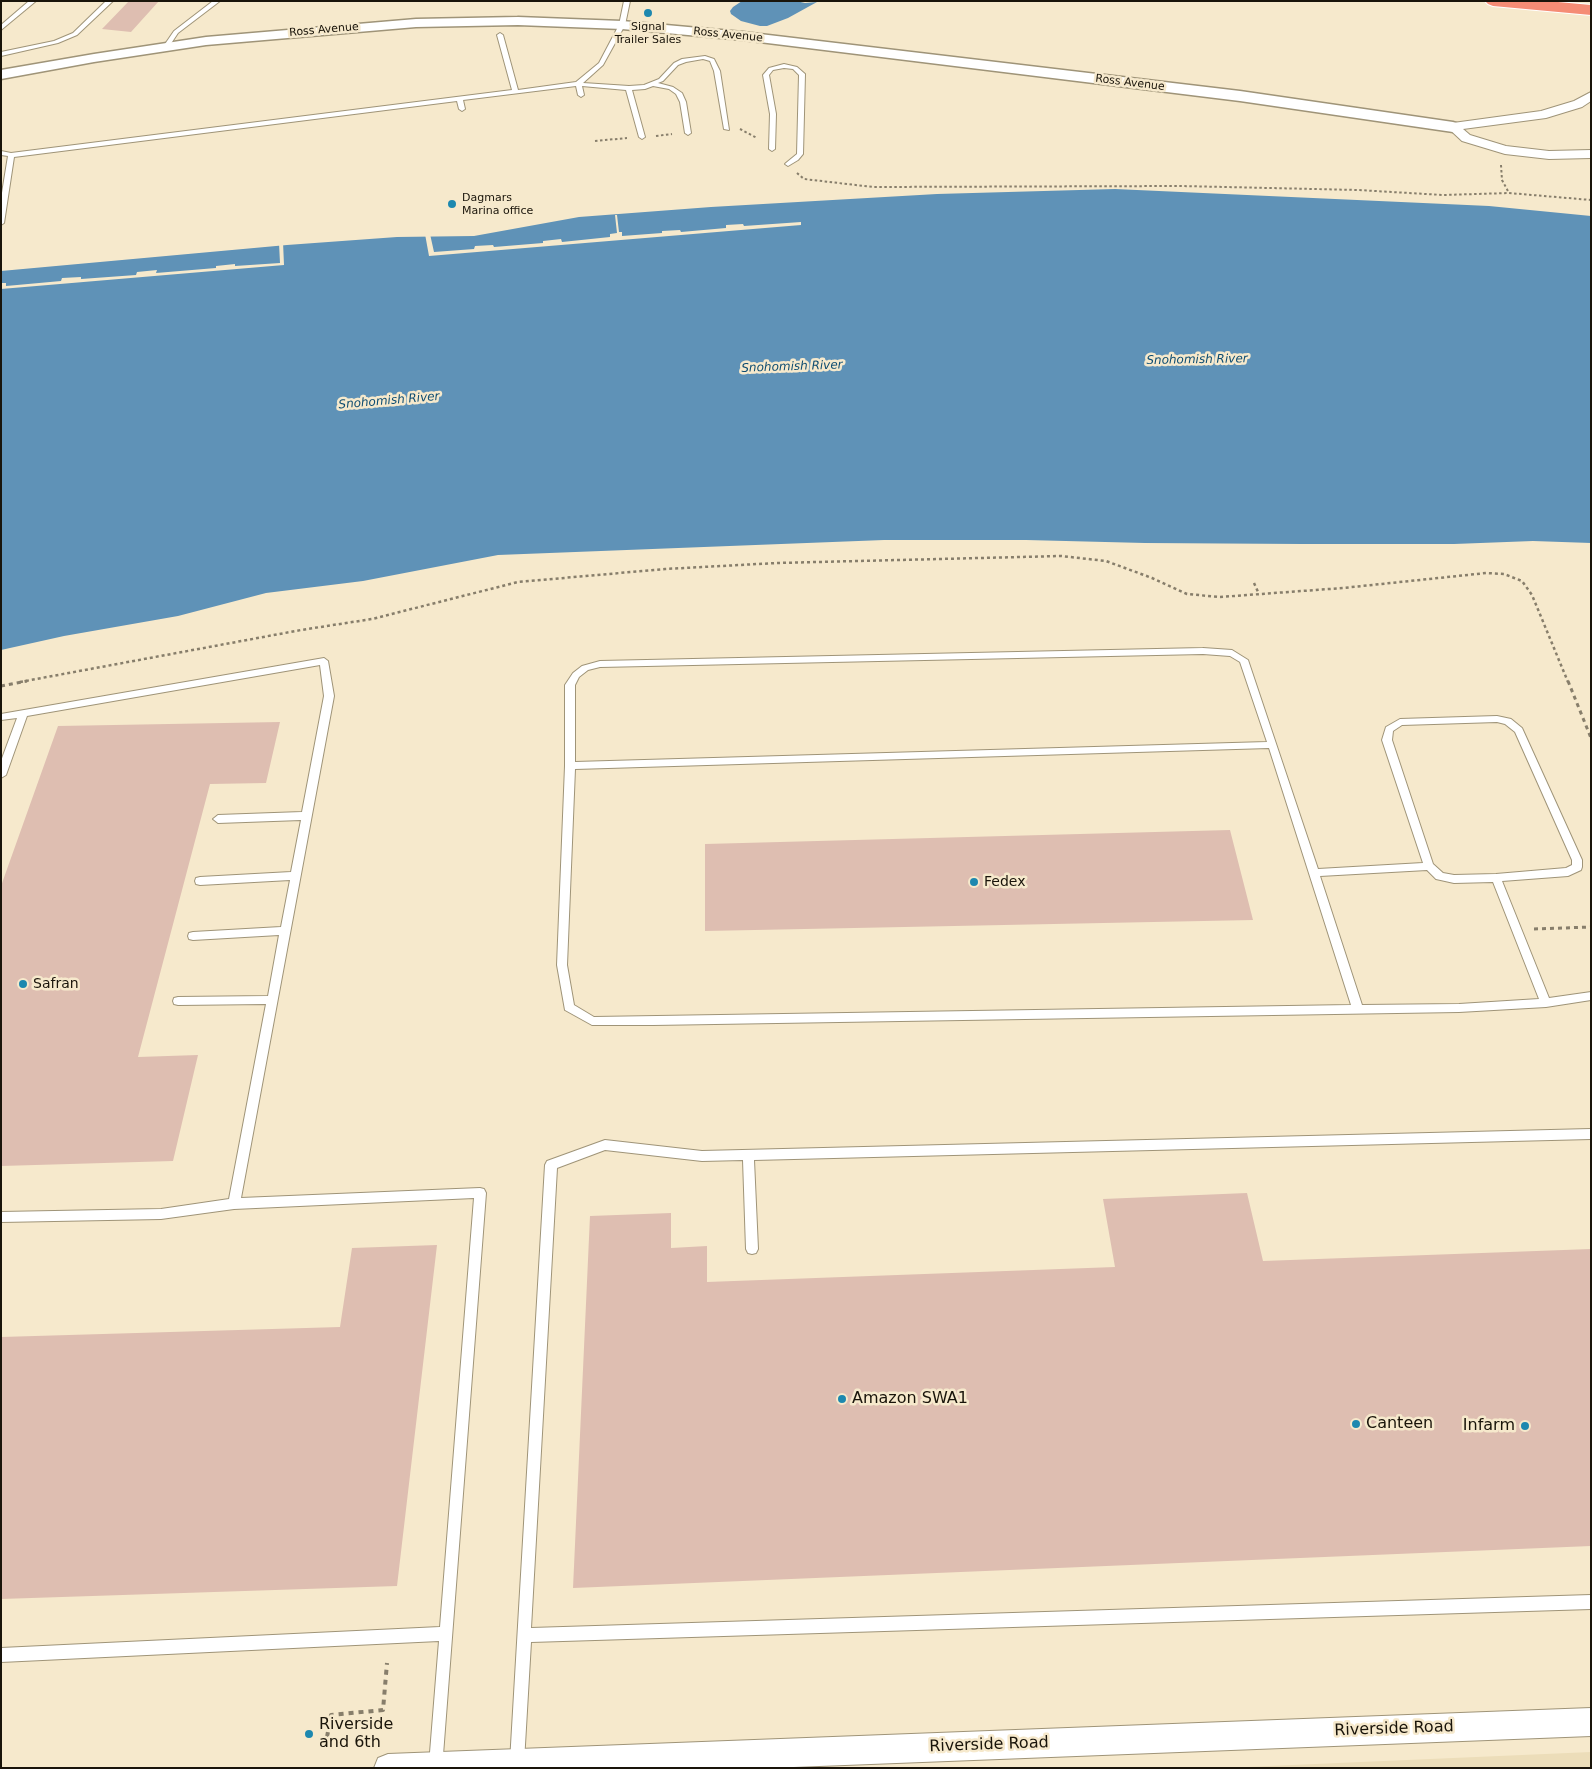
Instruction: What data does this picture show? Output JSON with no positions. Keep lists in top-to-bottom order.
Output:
{
  "streets": {
    "street": ["Ross Avenue", "Riverside Road"]
  },
  "water": ["Snohomish River"],
  "places": [
    "Signal Trailer Sales",
    "Dagmars Marina office",
    "Fedex",
    "Safran",
    "Amazon SWA1",
    "Canteen",
    "Infarm",
    "Riverside and 6th"
  ]
}
